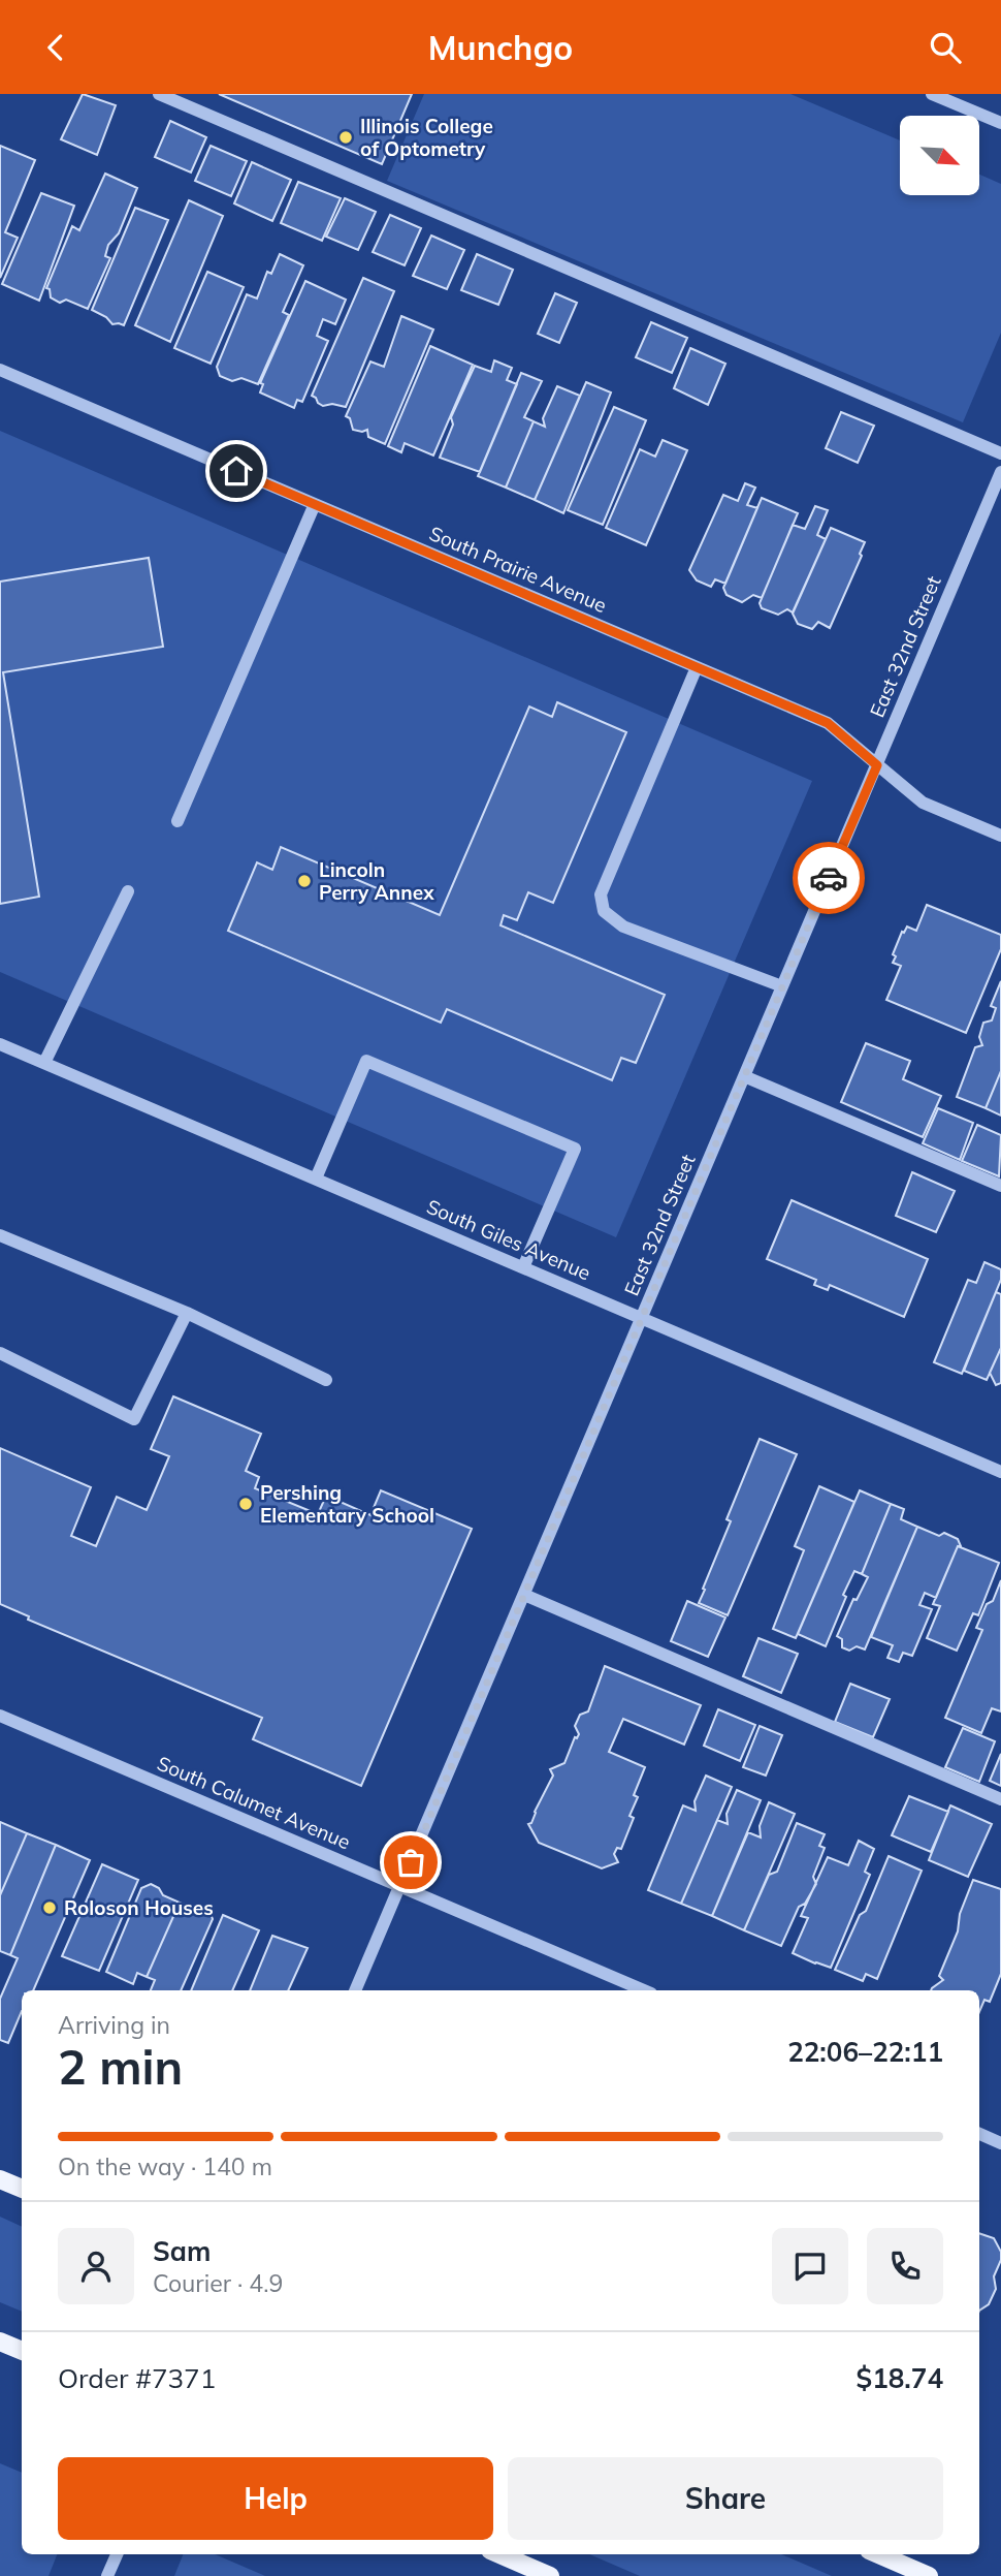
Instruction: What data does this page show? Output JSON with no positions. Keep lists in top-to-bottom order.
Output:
{
  "streets": {
    "street": [
      "South Prairie Avenue",
      "East 32nd Street",
      "South Giles Avenue",
      "South Calumet Avenue"
    ]
  },
  "crossings": [
    ["South Prairie Avenue", "East 32nd Street"],
    ["East 32nd Street", "South Giles Avenue"],
    ["East 32nd Street", "South Calumet Avenue"]
  ],
  "places": [
    "Illinois College of Optometry",
    "Lincoln Perry Annex",
    "Pershing Elementary School",
    "Roloson Houses"
  ],
  "north": "bottom right",
  "page": {
    "header": "Munchgo",
    "heading": ["2 min", "Arriving in", "22:06–22:11"],
    "panel": [
      "Sam",
      "Courier · 4.9",
      "Order #7371",
      "$18.74"
    ],
    "bar": "On the way · 140 m",
    "buttons": ["Help", "Share"]
  }
}
